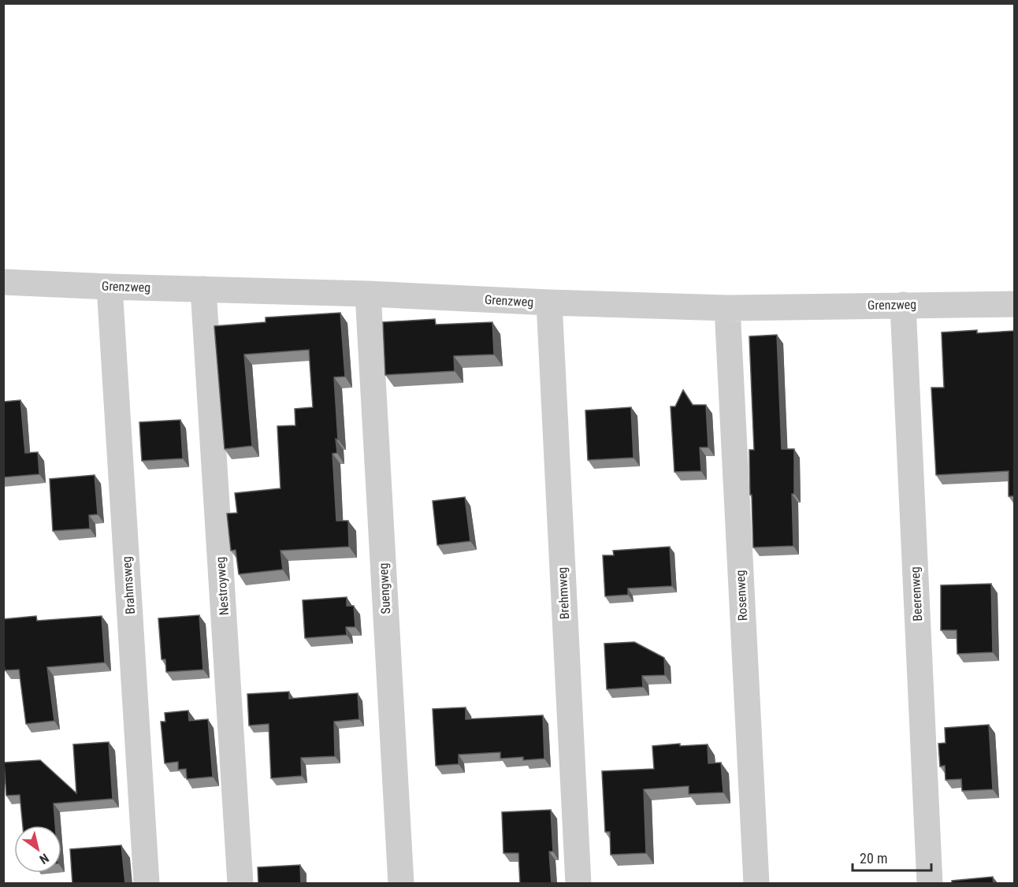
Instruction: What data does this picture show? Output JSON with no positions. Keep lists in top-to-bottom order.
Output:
{
  "streets": {
    "street": [
      "Grenzweg",
      "Brahmsweg",
      "Nestroyweg",
      "Suengweg",
      "Brehmweg",
      "Beerenweg",
      "Rosenweg"
    ]
  },
  "crossings": [
    ["Grenzweg", "Brahmsweg"],
    ["Grenzweg", "Nestroyweg"],
    ["Grenzweg", "Suengweg"],
    ["Grenzweg", "Brehmweg"],
    ["Grenzweg", "Beerenweg"],
    ["Grenzweg", "Rosenweg"]
  ],
  "scale_bar": "20 m",
  "north": "bottom right"
}
